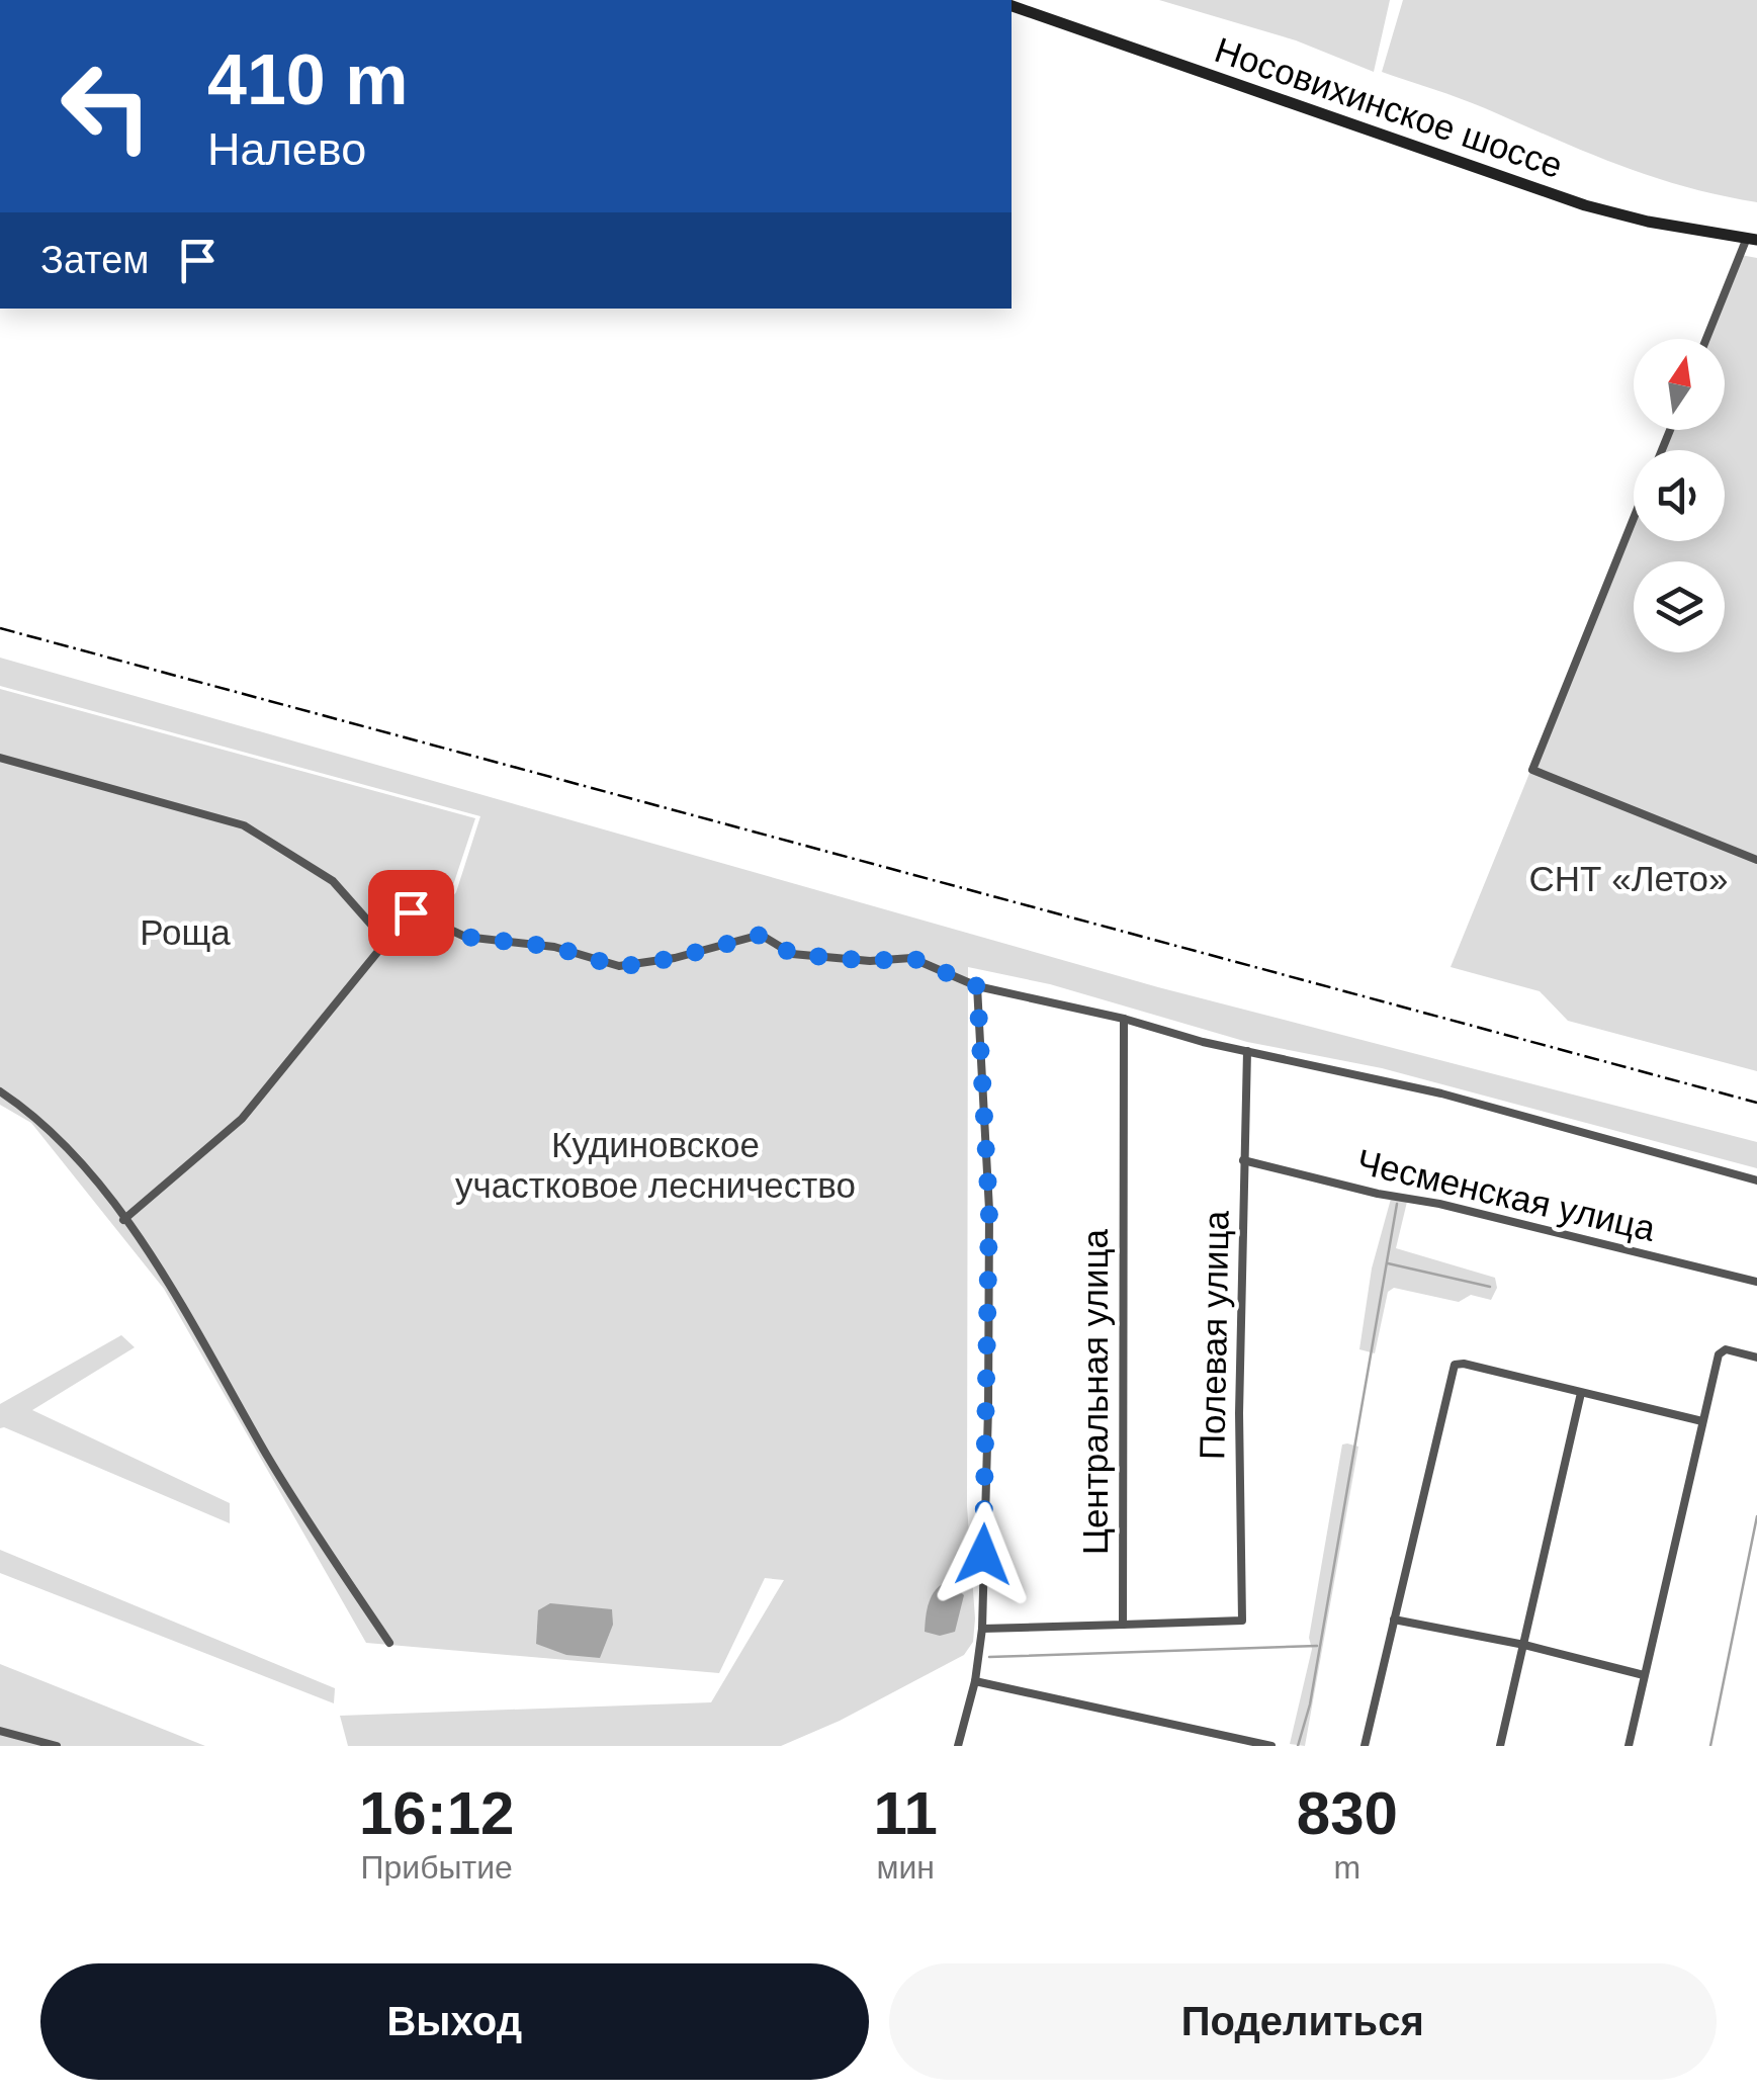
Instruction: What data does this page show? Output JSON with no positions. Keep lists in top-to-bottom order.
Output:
{
  "streets": {
    "main road": ["Носовихинское шоссе"],
    "street": ["Чесменская улица", "Полевая улица", "Центральная улица"]
  },
  "crossings": [
    ["Чесменская улица", "Полевая улица"],
    ["Полевая улица", "Центральная улица"]
  ],
  "parks": ["СНТ «Лето»", "Роща", "Кудиновское участковое лесничество"],
  "north": "top",
  "page": {
    "turn": ["410 m", "Налево"],
    "then": "Затем",
    "eta": [
      "16:12",
      "Прибытие",
      "11",
      "мин",
      "830",
      "m"
    ],
    "buttons": ["Выход", "Поделиться"]
  }
}
